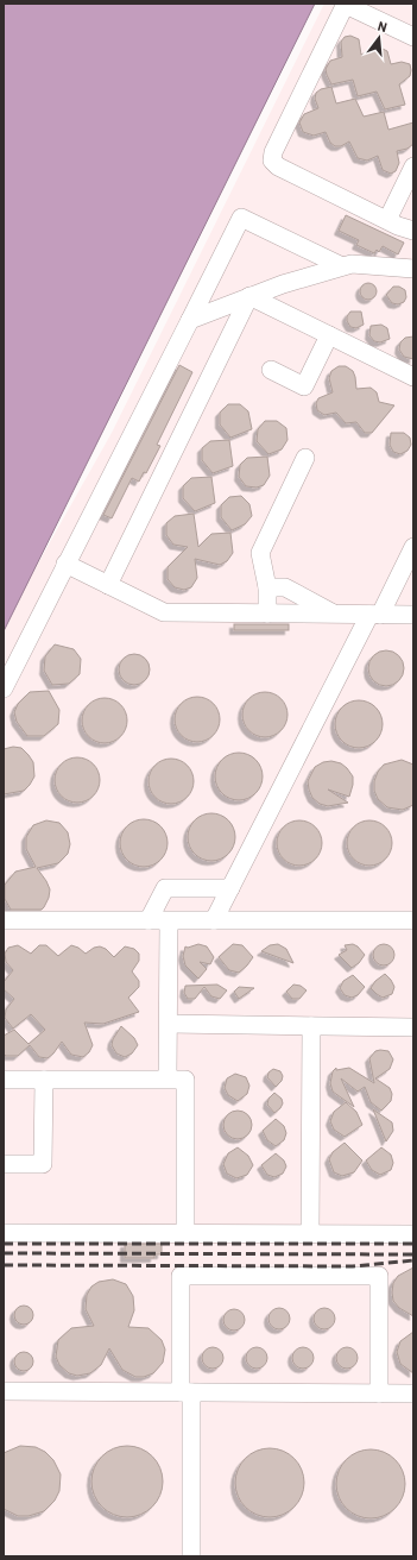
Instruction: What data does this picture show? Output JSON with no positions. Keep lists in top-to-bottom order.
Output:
{
  "north": "top"
}
